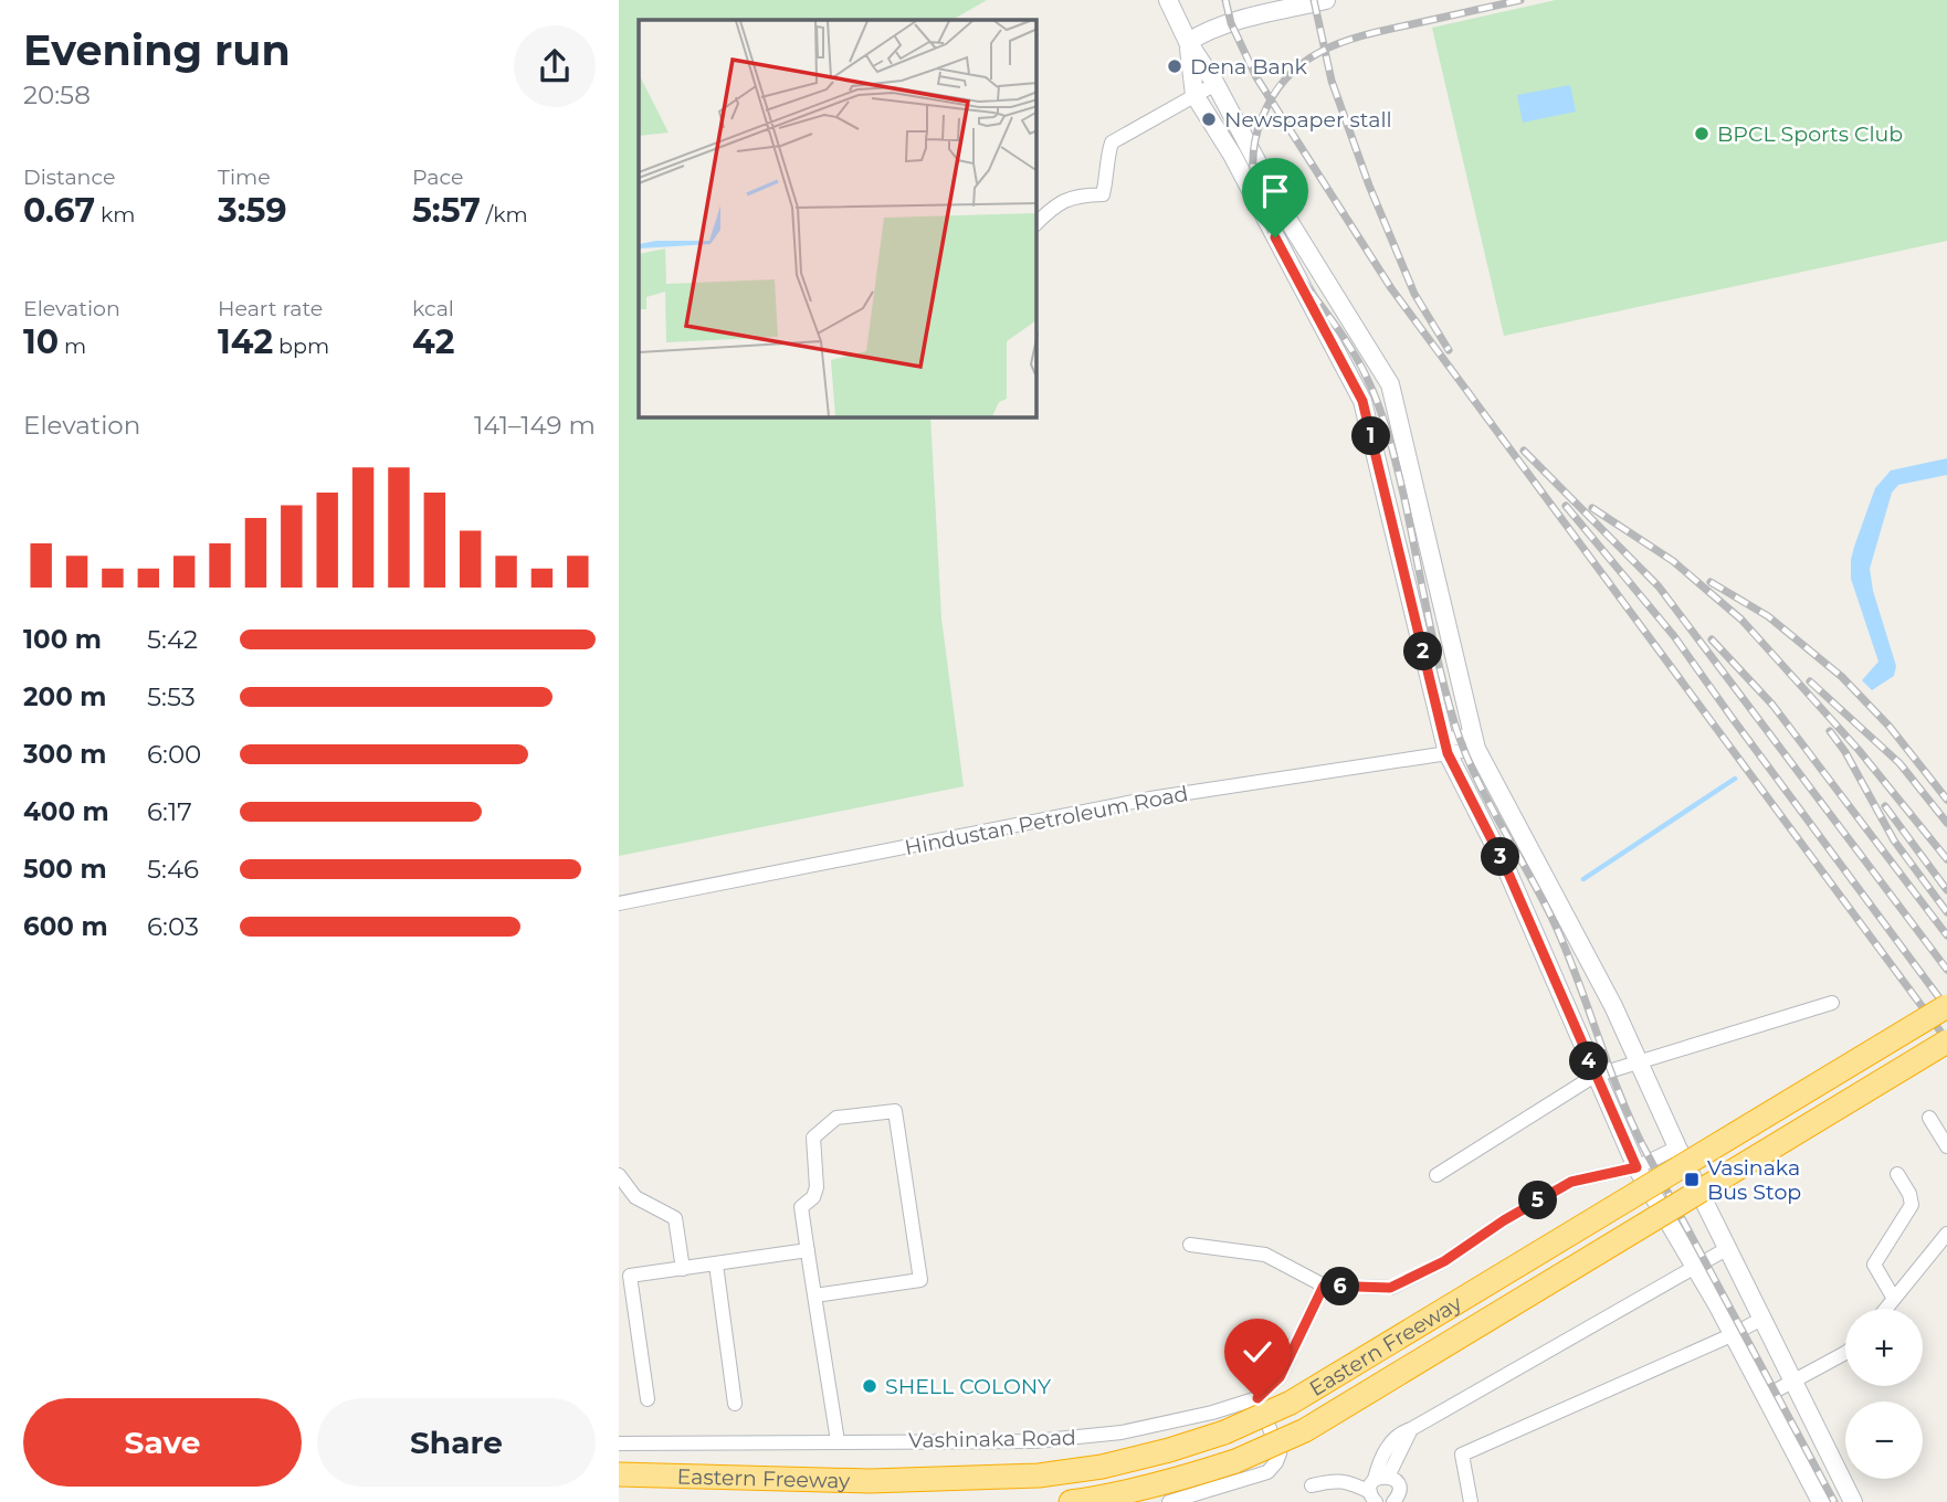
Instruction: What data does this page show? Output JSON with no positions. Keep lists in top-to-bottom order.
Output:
{
  "streets": {
    "highway": ["Eastern Freeway"],
    "street": ["Hindustan Petroleum Road", "Vashinaka Road"]
  },
  "places": {
    "other": [
      "Dena Bank",
      "Newspaper stall",
      "BPCL Sports Club",
      "SHELL COLONY"
    ],
    "transit": ["Vasinaka Bus Stop"]
  },
  "page": {
    "heading": ["Evening run", "20:58"],
    "stats": [
      ["Distance", "0.67 km"],
      ["Time", "3:59"],
      ["Pace", "5:57 /km"],
      ["Elevation", "10 m"],
      ["Heart rate", "142 bpm"],
      ["kcal", "42"]
    ],
    "chart": ["Elevation", "141–149 m"],
    "pins": [
      "1",
      "2",
      "3",
      "4",
      "5",
      "6"
    ],
    "list": [
      {
        "name": "100 m",
        "note": "5:42"
      },
      {
        "name": "200 m",
        "note": "5:53"
      },
      {
        "name": "300 m",
        "note": "6:00"
      },
      {
        "name": "400 m",
        "note": "6:17"
      },
      {
        "name": "500 m",
        "note": "5:46"
      },
      {
        "name": "600 m",
        "note": "6:03"
      }
    ],
    "map_buttons": ["+", "−"],
    "buttons": ["Save", "Share"]
  }
}
